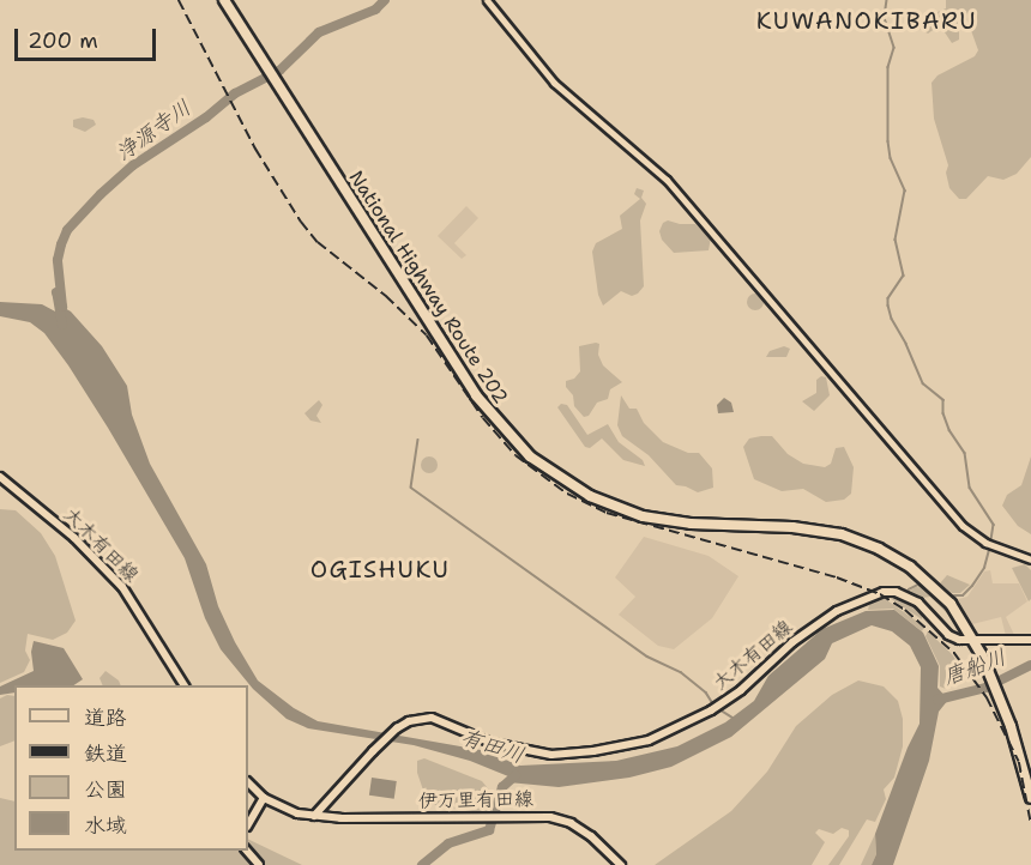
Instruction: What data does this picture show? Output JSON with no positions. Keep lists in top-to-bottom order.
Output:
{
  "streets": {
    "highway": ["National Highway Route 202"],
    "main road": ["大木有田線", "伊万里有田線"]
  },
  "crossings": [
    ["National Highway Route 202", "大木有田線"],
    ["大木有田線", "伊万里有田線"]
  ],
  "districts": ["KUWANOKIBARU", "OGISHUKU"],
  "water": ["浄源寺川", "唐船川", "有田川"],
  "legend": [
    "道路",
    "鉄道",
    "公園",
    "水域"
  ],
  "scale_bar": "200 m"
}
